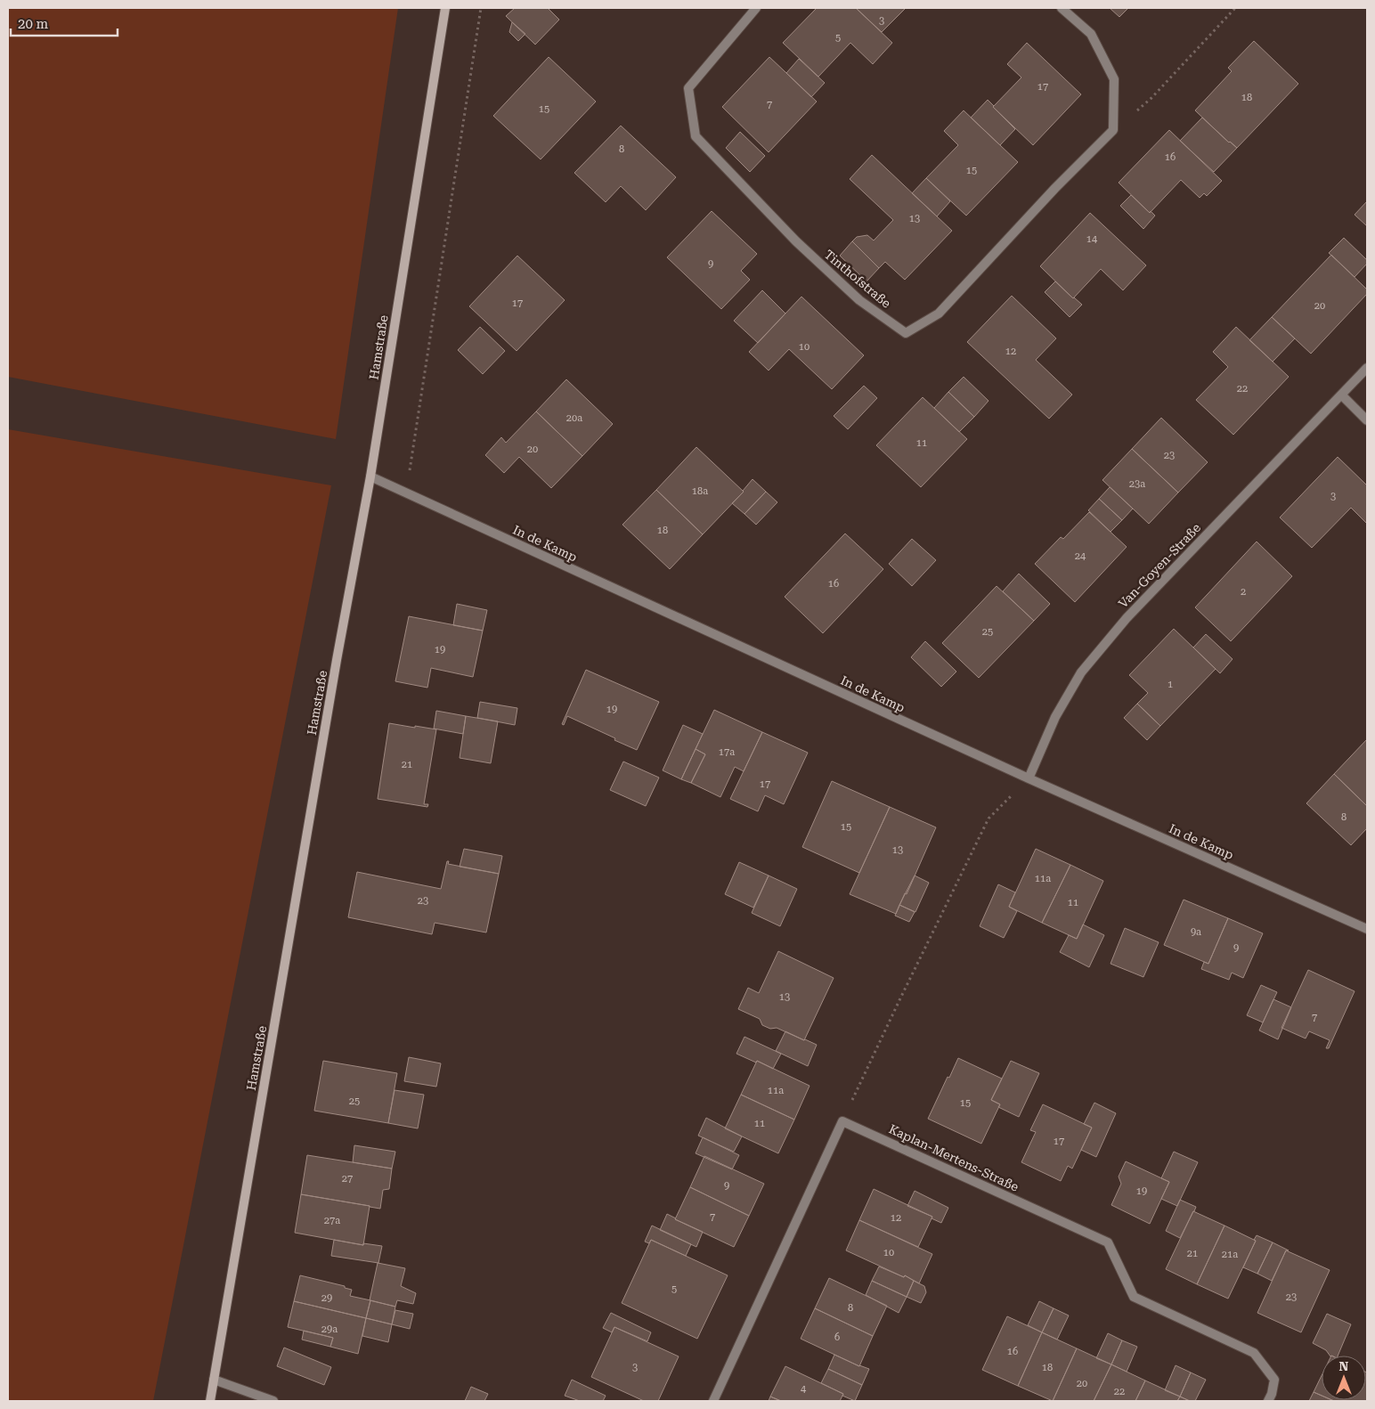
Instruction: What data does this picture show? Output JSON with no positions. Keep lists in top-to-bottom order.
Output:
{
  "streets": {
    "street": [
      "Tinthofstraße",
      "Hamstraße",
      "In de Kamp",
      "Van-Goyen-Straße",
      "Kaplan-Mertens-Straße"
    ]
  },
  "crossings": [
    ["Hamstraße", "In de Kamp"],
    ["In de Kamp", "Van-Goyen-Straße"]
  ],
  "house_numbers": [
    "3",
    "5",
    "17",
    "18",
    "7",
    "15",
    "8",
    "16",
    "15",
    "13",
    "14",
    "9",
    "17",
    "20",
    "10",
    "12",
    "22",
    "20a",
    "11",
    "20",
    "23",
    "23a",
    "18a",
    "3",
    "18",
    "24",
    "16",
    "2",
    "25",
    "19",
    "1",
    "19",
    "17a",
    "21",
    "17",
    "8",
    "15",
    "13",
    "11a",
    "23",
    "11",
    "9a",
    "9",
    "13",
    "7",
    "11a",
    "25",
    "15",
    "11",
    "17",
    "27",
    "9",
    "19",
    "7",
    "12",
    "27a",
    "10",
    "21",
    "21a",
    "5",
    "23",
    "29",
    "8",
    "29a",
    "6",
    "16",
    "3",
    "18",
    "20",
    "4",
    "22"
  ],
  "scale_bar": "20 m",
  "north": "top"
}
